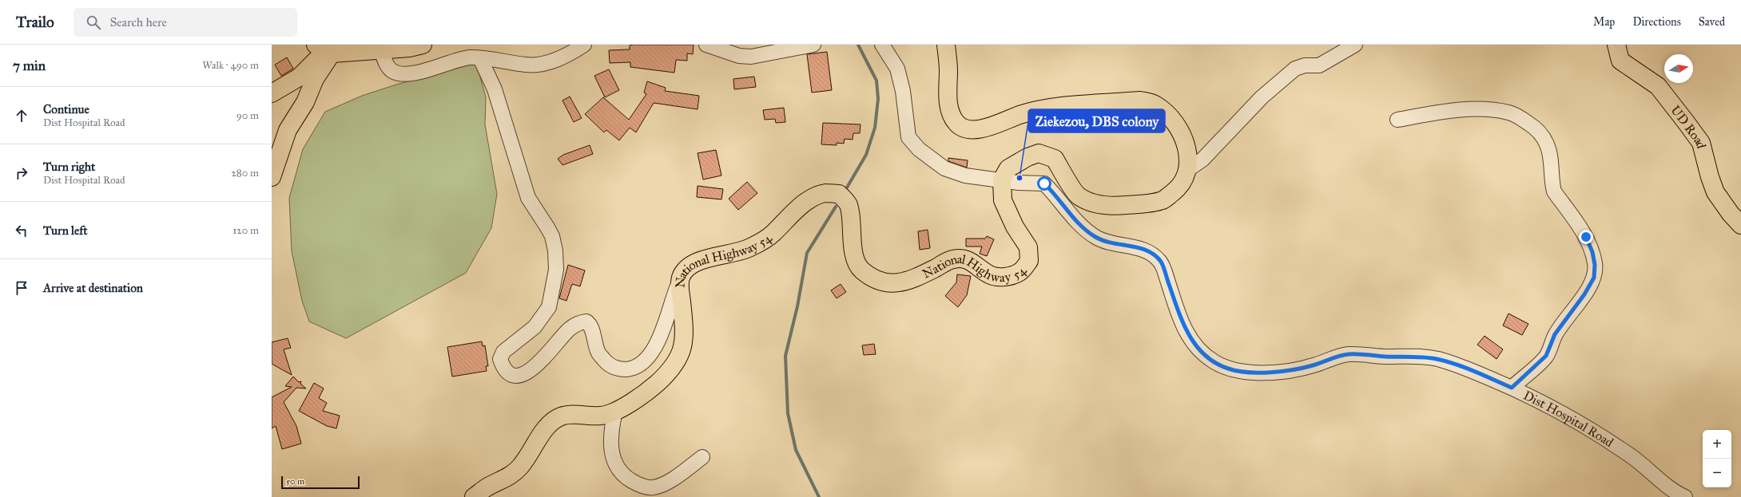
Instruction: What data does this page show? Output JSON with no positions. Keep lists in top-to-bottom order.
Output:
{
  "streets": {
    "main road": ["UD Road", "National Highway 54"],
    "street": ["Dist Hospital Road"]
  },
  "crossings": [
    ["National Highway 54", "Dist Hospital Road"]
  ],
  "places": ["Ziekezou, DBS colony"],
  "scale_bar": "50 m",
  "north": "right",
  "page": {
    "header": "Trailo",
    "search": "Search here",
    "nav": ["Map", "Directions", "Saved"],
    "heading": ["7 min", "Walk · 490 m"],
    "list": [
      ["Continue", "Dist Hospital Road", "90 m"],
      ["Turn right", "Dist Hospital Road", "280 m"],
      ["Turn left", "120 m"],
      "Arrive at destination"
    ],
    "map_buttons": ["+", "−"],
    "scale": "50 m"
  }
}
